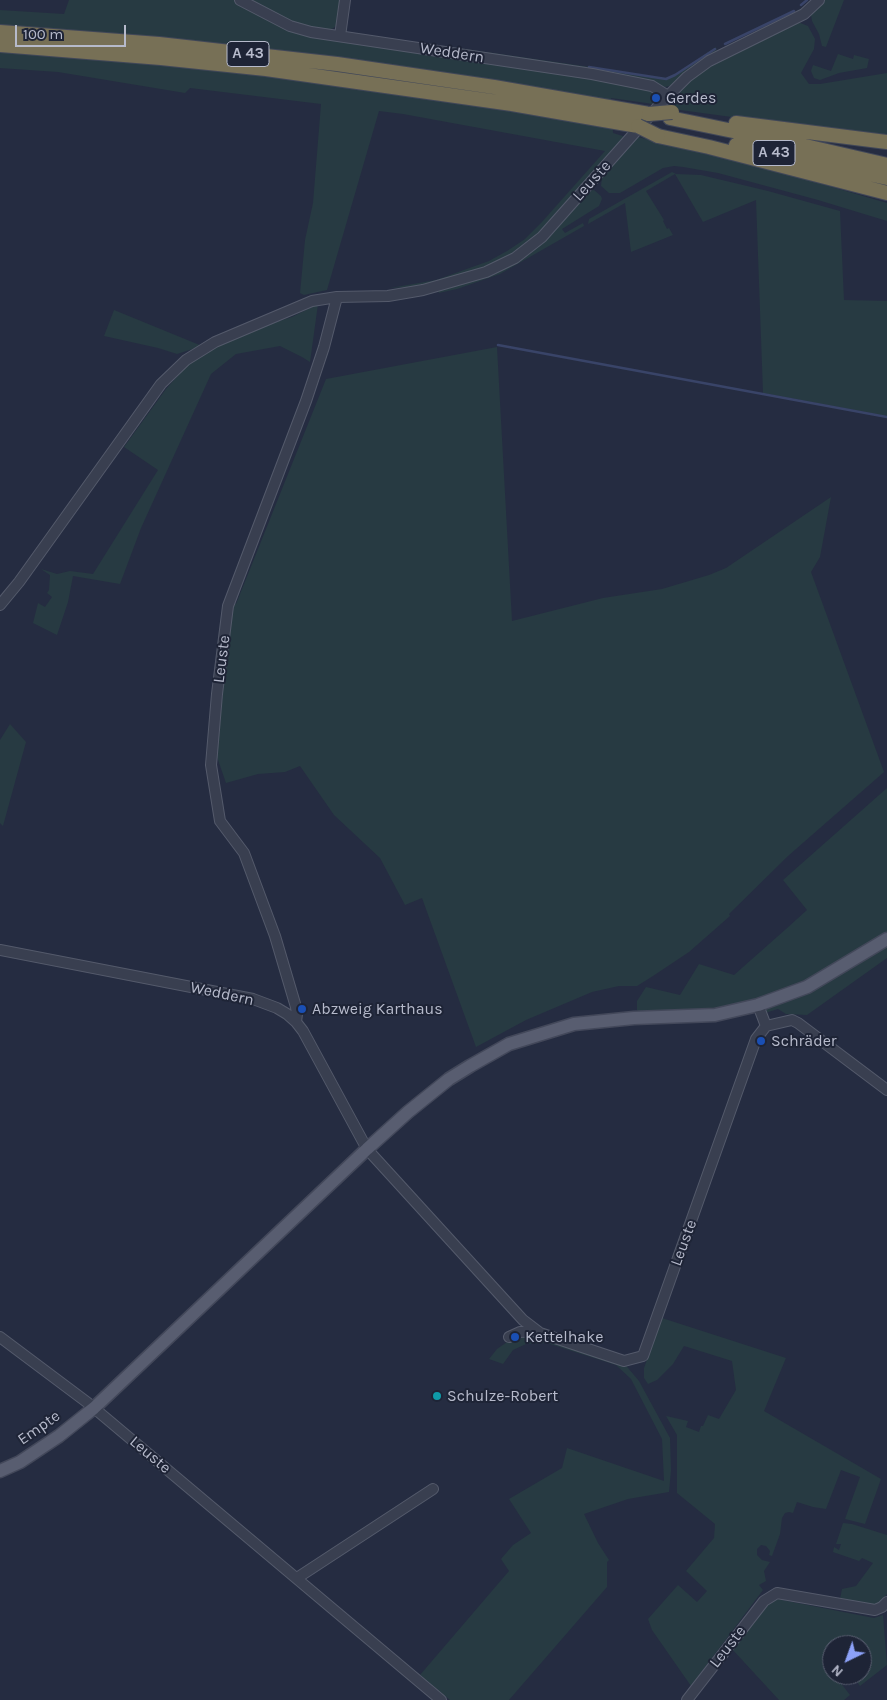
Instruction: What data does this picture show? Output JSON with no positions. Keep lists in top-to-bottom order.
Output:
{
  "streets": {
    "highway": ["A 43"],
    "main road": ["Empte"],
    "street": ["Weddern", "Leuste"]
  },
  "crossings": [
    ["Weddern", "Leuste"],
    ["Weddern", "Empte"],
    ["Leuste", "Empte"]
  ],
  "places": [
    "Gerdes",
    "Abzweig Karthaus",
    "Schräder",
    "Kettelhake",
    "Schulze-Robert"
  ],
  "scale_bar": "100 m",
  "north": "bottom left"
}
